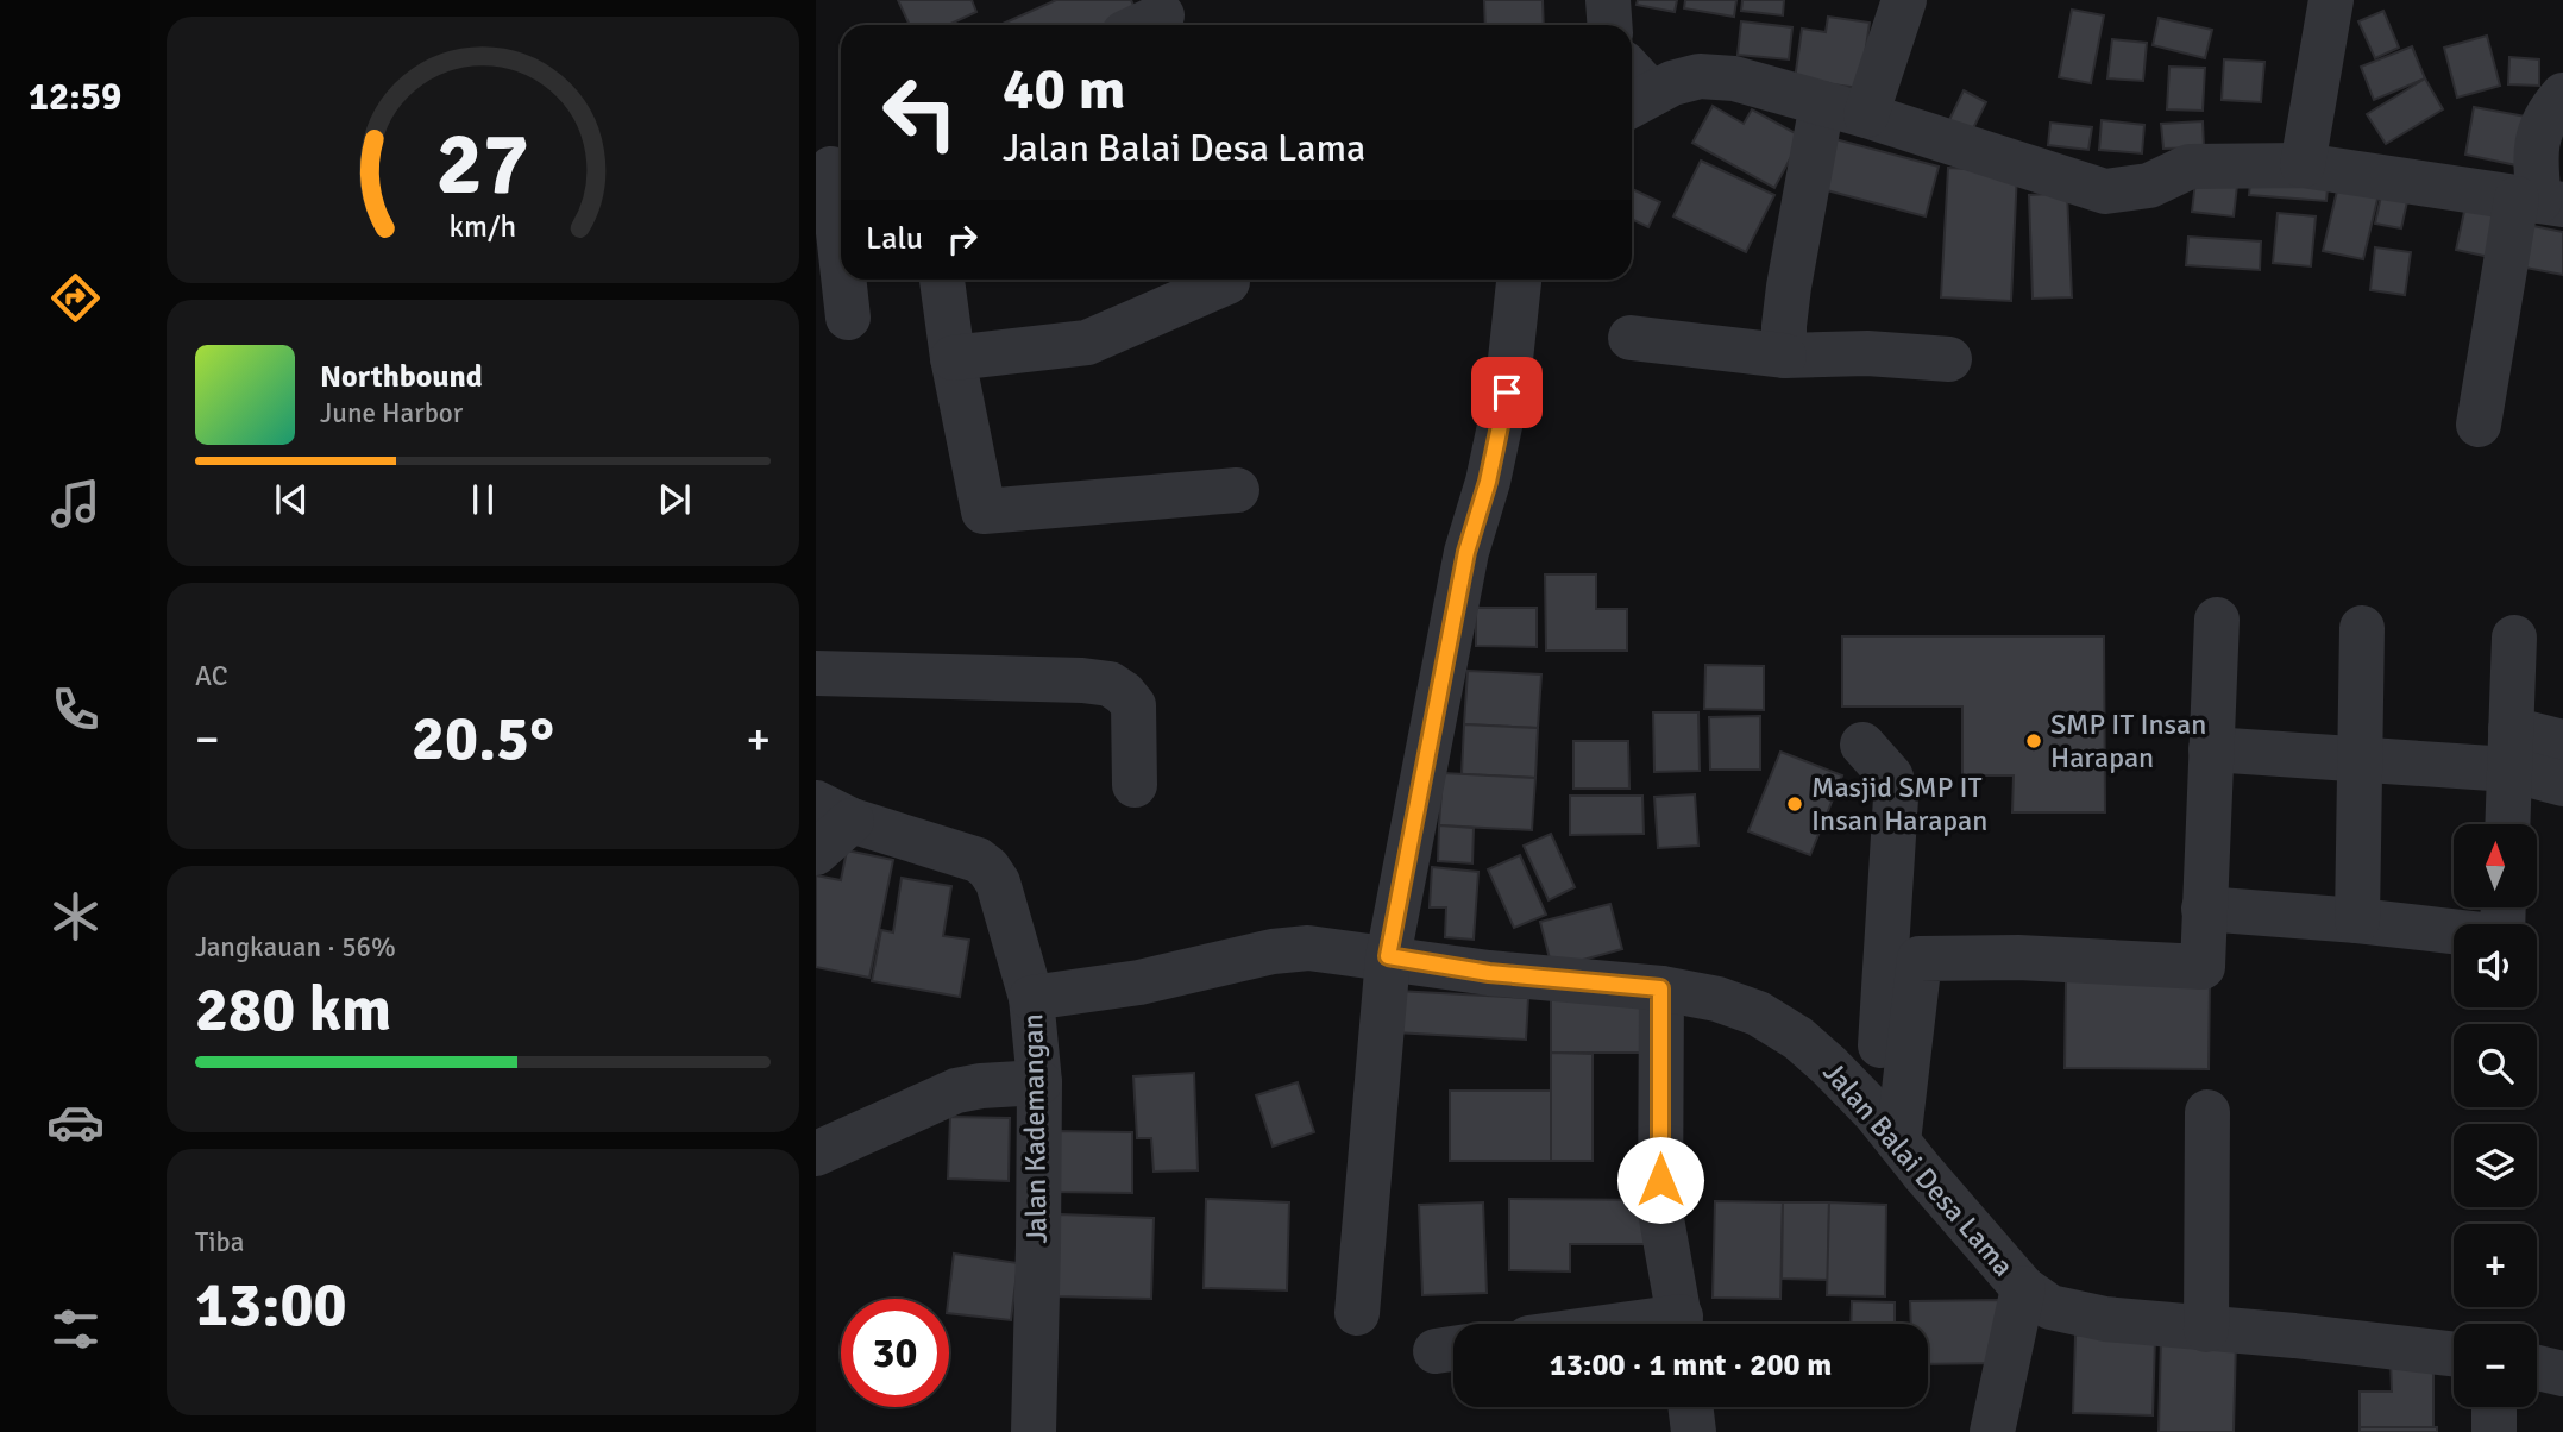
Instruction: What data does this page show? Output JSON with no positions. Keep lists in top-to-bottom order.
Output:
{
  "streets": {
    "street": ["Jalan Kademangan", "Jalan Balai Desa Lama"]
  },
  "crossings": [
    ["Jalan Kademangan", "Jalan Balai Desa Lama"]
  ],
  "places": ["SMP IT Insan Harapan", "Masjid SMP IT Insan Harapan"],
  "north": "top",
  "page": {
    "tabs": "12:59",
    "turn": ["40 m", "Jalan Balai Desa Lama"],
    "then": "Lalu",
    "song": ["Northbound", "June Harbor"],
    "tile": [
      "AC",
      ["Jangkauan · 56%", "280 km"],
      ["Tiba", "13:00"]
    ],
    "heat": ["−", "20.5°", "+"],
    "map_buttons": ["+", "−"],
    "limit": "30",
    "trip": "13:00 · 1 mnt · 200 m",
    "gauge": ["27", "km/h"]
  }
}
